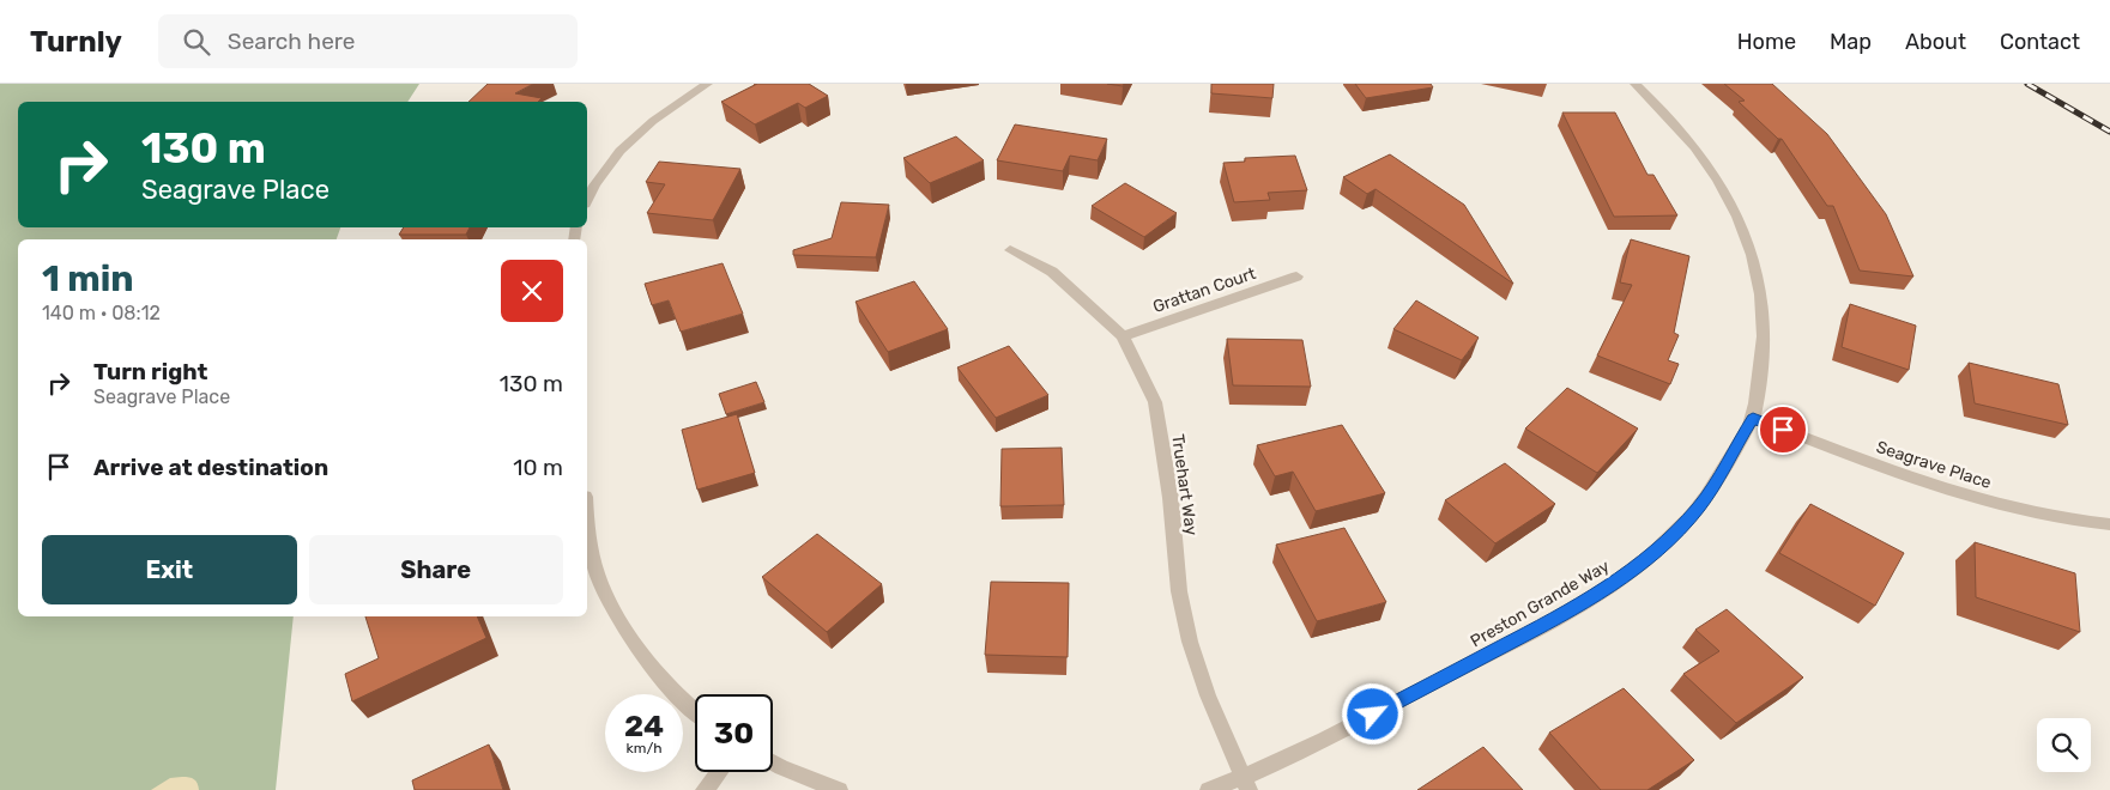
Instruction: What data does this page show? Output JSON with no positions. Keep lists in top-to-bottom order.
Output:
{
  "streets": {
    "street": [
      "Grattan Court",
      "Seagrave Place",
      "Truehart Way",
      "Preston Grande Way"
    ]
  },
  "crossings": [
    ["Grattan Court", "Truehart Way"],
    ["Seagrave Place", "Preston Grande Way"],
    ["Truehart Way", "Preston Grande Way"]
  ],
  "page": {
    "header": "Turnly",
    "search": "Search here",
    "nav": [
      "Home",
      "Map",
      "About",
      "Contact"
    ],
    "turn": ["130 m", "Seagrave Place"],
    "heading": ["1 min", "140 m · 08:12"],
    "list": [
      {
        "name": "Turn right",
        "note": "Seagrave Place",
        "value": "130 m"
      },
      {
        "name": "Arrive at destination",
        "value": "10 m"
      }
    ],
    "buttons": ["Exit", "Share"],
    "speed": "24 km/h",
    "limit": "30"
  }
}
